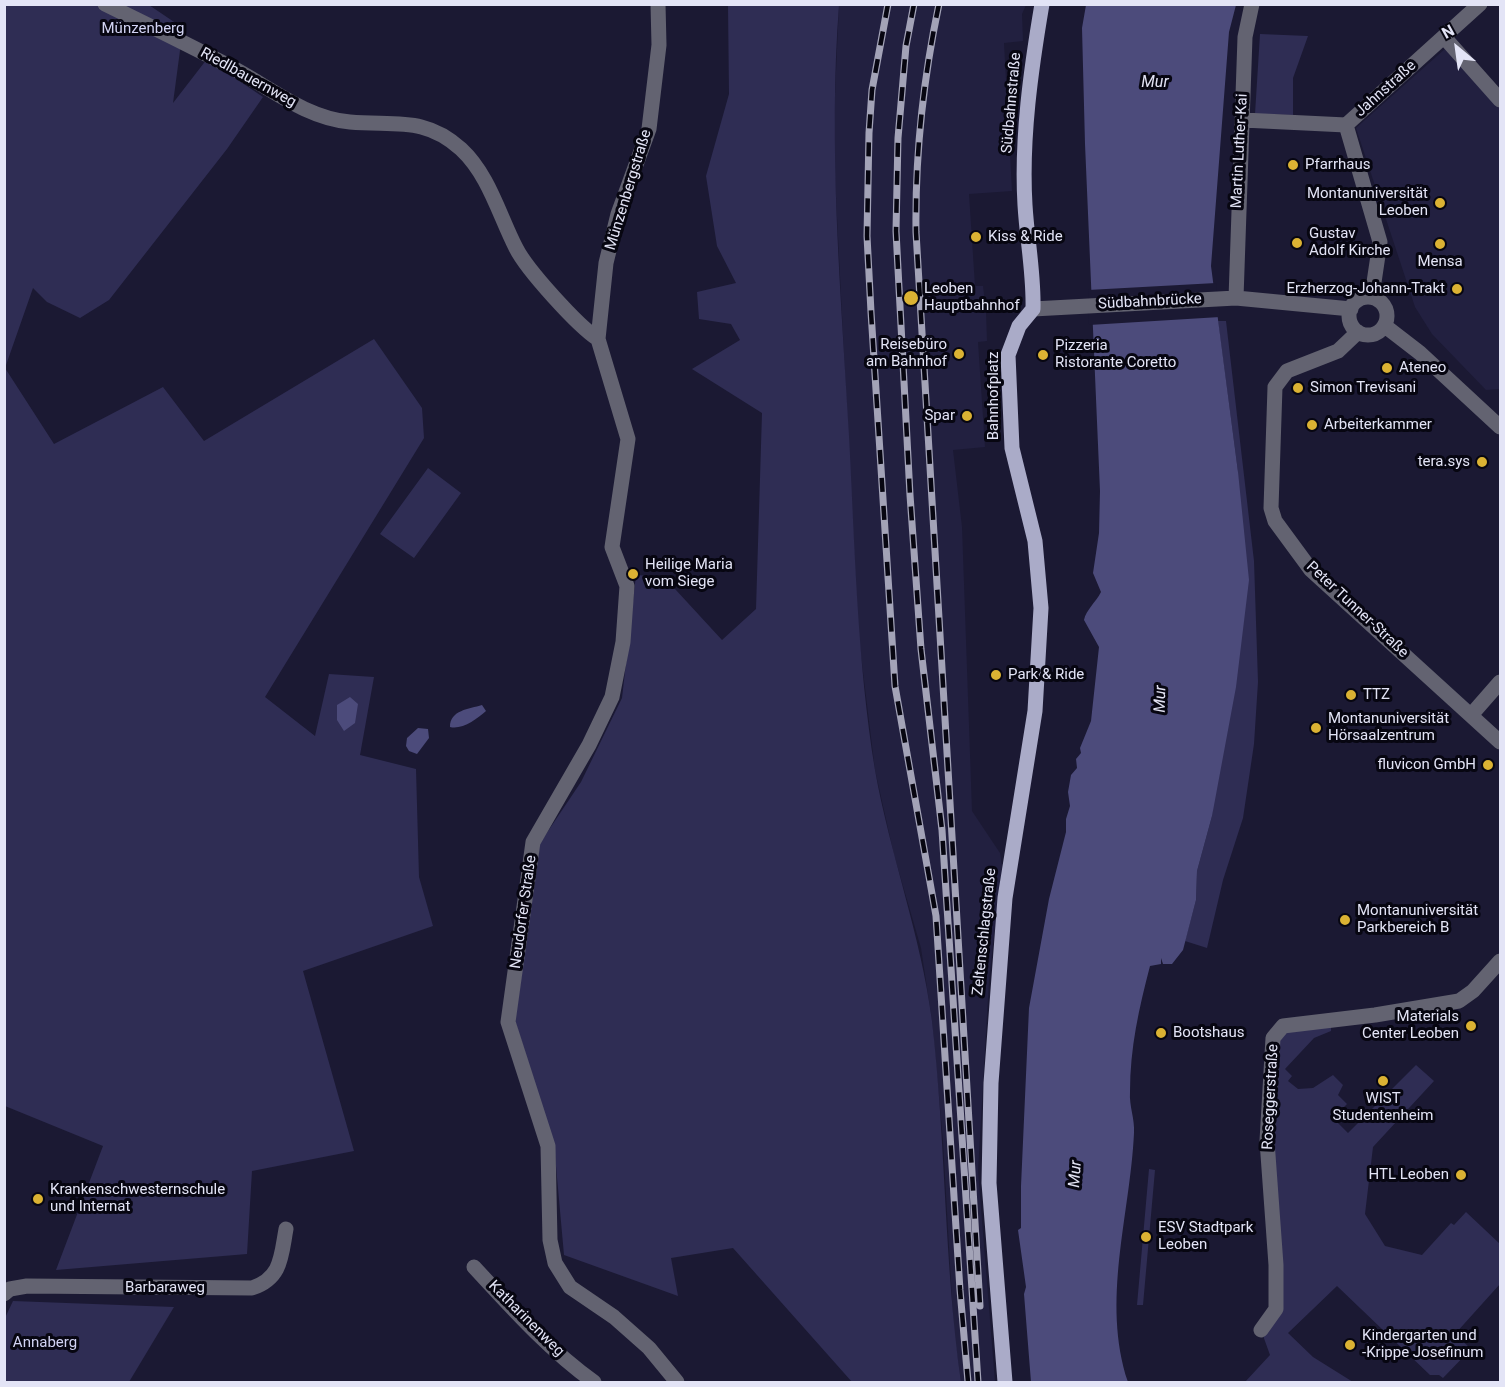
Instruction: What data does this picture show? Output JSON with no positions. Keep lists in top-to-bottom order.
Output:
{
  "streets": {
    "main road": ["Südbahnstraße", "Bahnhofplatz", "Zeltenschlagstraße"],
    "street": [
      "Riedlbauernweg",
      "Jahnstraße",
      "Martin Luther-Kai",
      "Münzenbergstraße",
      "Südbahnbrücke",
      "Peter Tunner-Straße",
      "Neudorfer Straße",
      "Roseggerstraße",
      "Barbaraweg",
      "Katharinenweg"
    ]
  },
  "crossings": [
    ["Riedlbauernweg", "Münzenbergstraße"],
    ["Riedlbauernweg", "Neudorfer Straße"],
    ["Jahnstraße", "Martin Luther-Kai"],
    ["Jahnstraße", "Südbahnbrücke"],
    ["Jahnstraße", "Peter Tunner-Straße"],
    ["Südbahnstraße", "Südbahnbrücke"],
    ["Südbahnstraße", "Bahnhofplatz"],
    ["Martin Luther-Kai", "Südbahnbrücke"],
    ["Münzenbergstraße", "Neudorfer Straße"],
    ["Südbahnbrücke", "Bahnhofplatz"],
    ["Südbahnbrücke", "Peter Tunner-Straße"],
    ["Bahnhofplatz", "Zeltenschlagstraße"]
  ],
  "water": ["Mur"],
  "parks": ["Münzenberg", "Annaberg"],
  "places": [
    "Pfarrhaus",
    "Montanuniversität Leoben",
    "Kiss & Ride",
    "Gustav Adolf Kirche",
    "Mensa",
    "Erzherzog-Johann-Trakt",
    "Leoben Hauptbahnhof",
    "Reisebüro am Bahnhof",
    "Pizzeria Ristorante Coretto",
    "Ateneo",
    "Simon Trevisani",
    "Spar",
    "Arbeiterkammer",
    "tera.sys",
    "Heilige Maria vom Siege",
    "Park & Ride",
    "TTZ",
    "Montanuniversität Hörsaalzentrum",
    "fluvicon GmbH",
    "Montanuniversität Parkbereich B",
    "Materials Center Leoben",
    "Bootshaus",
    "WIST Studentenheim",
    "HTL Leoben",
    "Krankenschwesternschule und Internat",
    "ESV Stadtpark Leoben",
    "Kindergarten und -Krippe Josefinum"
  ],
  "north": "top left"
}
